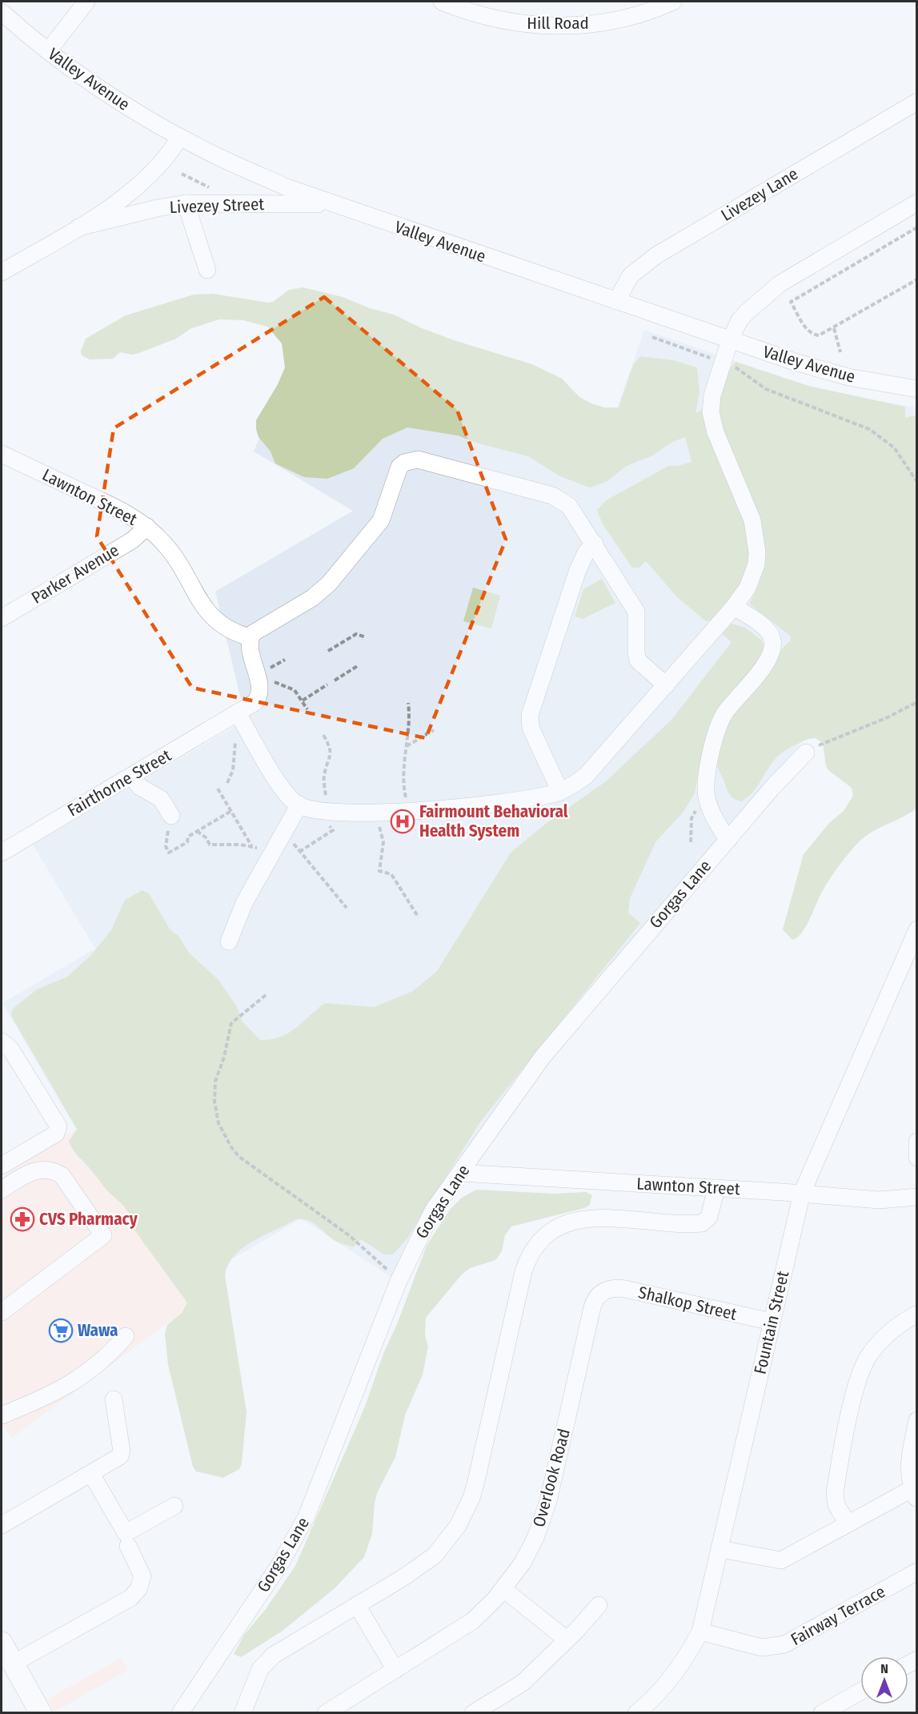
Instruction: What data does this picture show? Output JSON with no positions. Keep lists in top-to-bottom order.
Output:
{
  "streets": {
    "street": [
      "Hill Road",
      "Valley Avenue",
      "Livezey Lane",
      "Livezey Street",
      "Lawnton Street",
      "Parker Avenue",
      "Fairthorne Street",
      "Gorgas Lane",
      "Shalkop Street",
      "Fountain Street",
      "Overlook Road",
      "Fairway Terrace"
    ]
  },
  "crossings": [
    ["Valley Avenue", "Livezey Lane"],
    ["Valley Avenue", "Livezey Street"],
    ["Lawnton Street", "Parker Avenue"],
    ["Lawnton Street", "Fairthorne Street"],
    ["Lawnton Street", "Gorgas Lane"],
    ["Lawnton Street", "Fountain Street"],
    ["Shalkop Street", "Fountain Street"],
    ["Shalkop Street", "Overlook Road"],
    ["Fountain Street", "Fairway Terrace"]
  ],
  "places": {
    "hospital": ["Fairmount Behavioral Health System"],
    "pharmacy": ["CVS Pharmacy"],
    "supermarket": ["Wawa"]
  },
  "north": "top"
}
